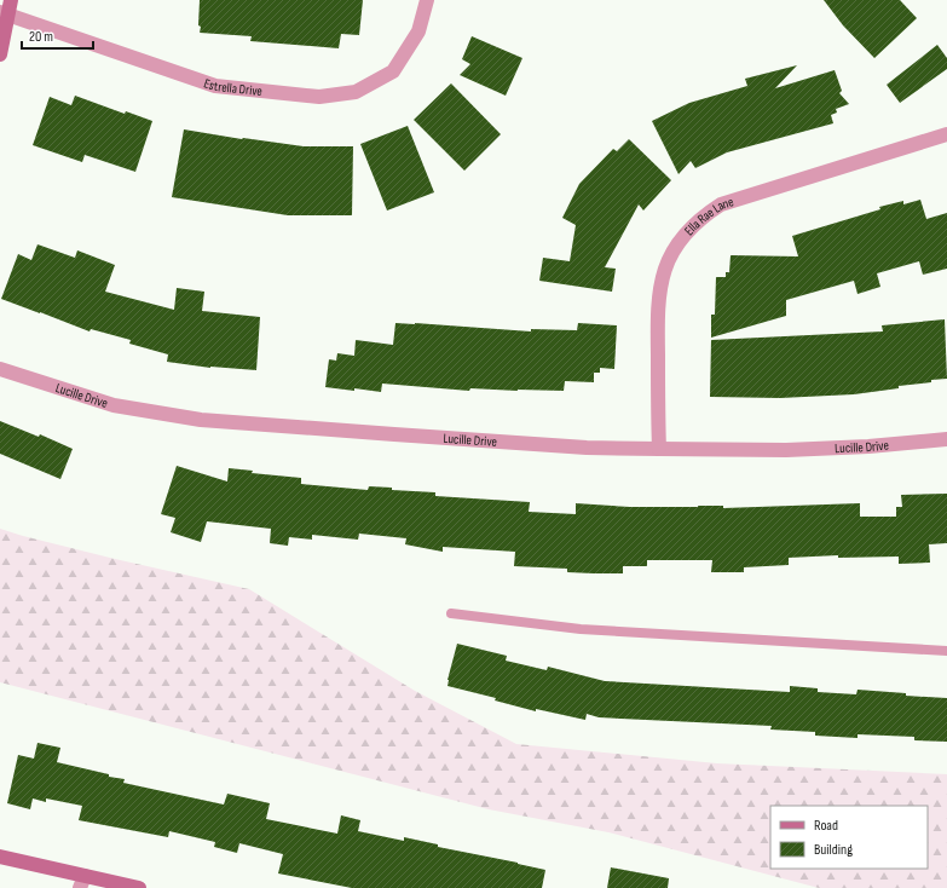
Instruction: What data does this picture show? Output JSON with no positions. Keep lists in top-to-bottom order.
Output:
{
  "streets": {
    "street": ["Estrella Drive", "Ella Rae Lane", "Lucille Drive"]
  },
  "crossings": [
    ["Ella Rae Lane", "Lucille Drive"]
  ],
  "legend": ["Road", "Building"],
  "scale_bar": "20 m"
}
